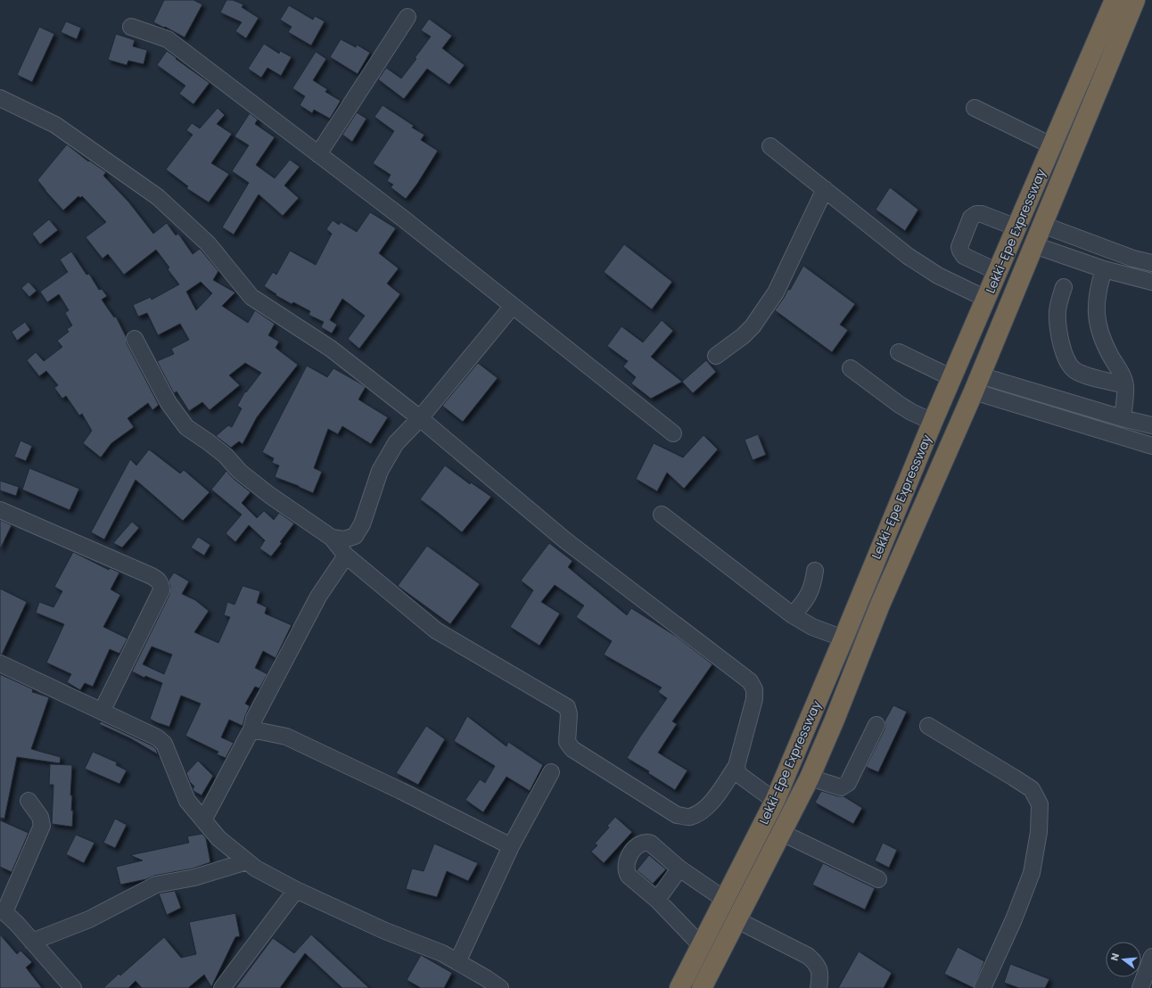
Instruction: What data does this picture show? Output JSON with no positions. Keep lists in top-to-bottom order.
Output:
{
  "streets": {
    "highway": ["Lekki-Epe Expressway"]
  },
  "north": "left"
}
